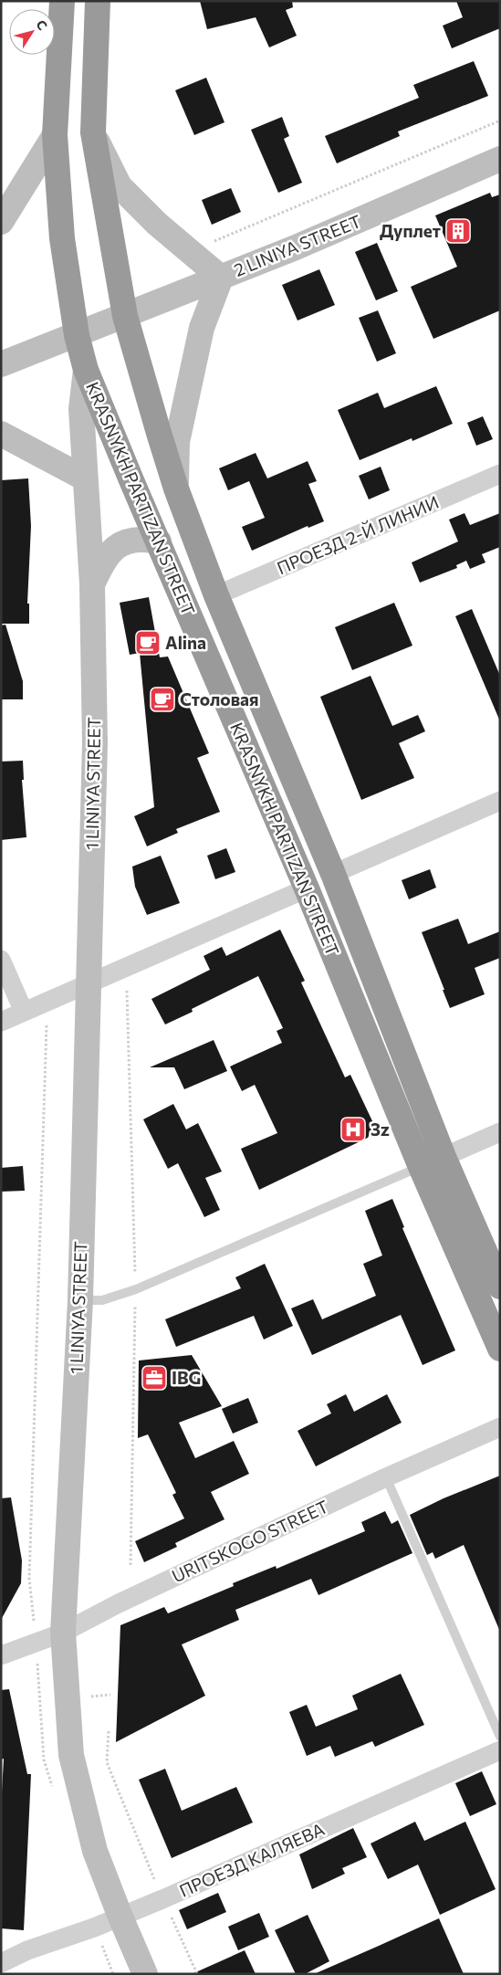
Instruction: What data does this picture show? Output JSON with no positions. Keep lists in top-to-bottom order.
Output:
{
  "streets": {
    "highway": ["KRASNYKH PARTIZAN STREET"],
    "street": [
      "2 LINIYA STREET",
      "ПРОЕЗД 2-Й ЛИНИИ",
      "1 LINIYA STREET",
      "URITSKOGO STREET",
      "ПРОЕЗД КАЛЯЕВА"
    ]
  },
  "crossings": [
    ["2 LINIYA STREET", "KRASNYKH PARTIZAN STREET"],
    ["KRASNYKH PARTIZAN STREET", "ПРОЕЗД 2-Й ЛИНИИ"],
    ["KRASNYKH PARTIZAN STREET", "1 LINIYA STREET"],
    ["1 LINIYA STREET", "URITSKOGO STREET"],
    ["1 LINIYA STREET", "ПРОЕЗД КАЛЯЕВА"]
  ],
  "places": {
    "building": ["Дуплет"],
    "cafe": ["Alina", "Столовая"],
    "hospital": ["3z"],
    "office": ["IBG"]
  },
  "north": "top right"
}
